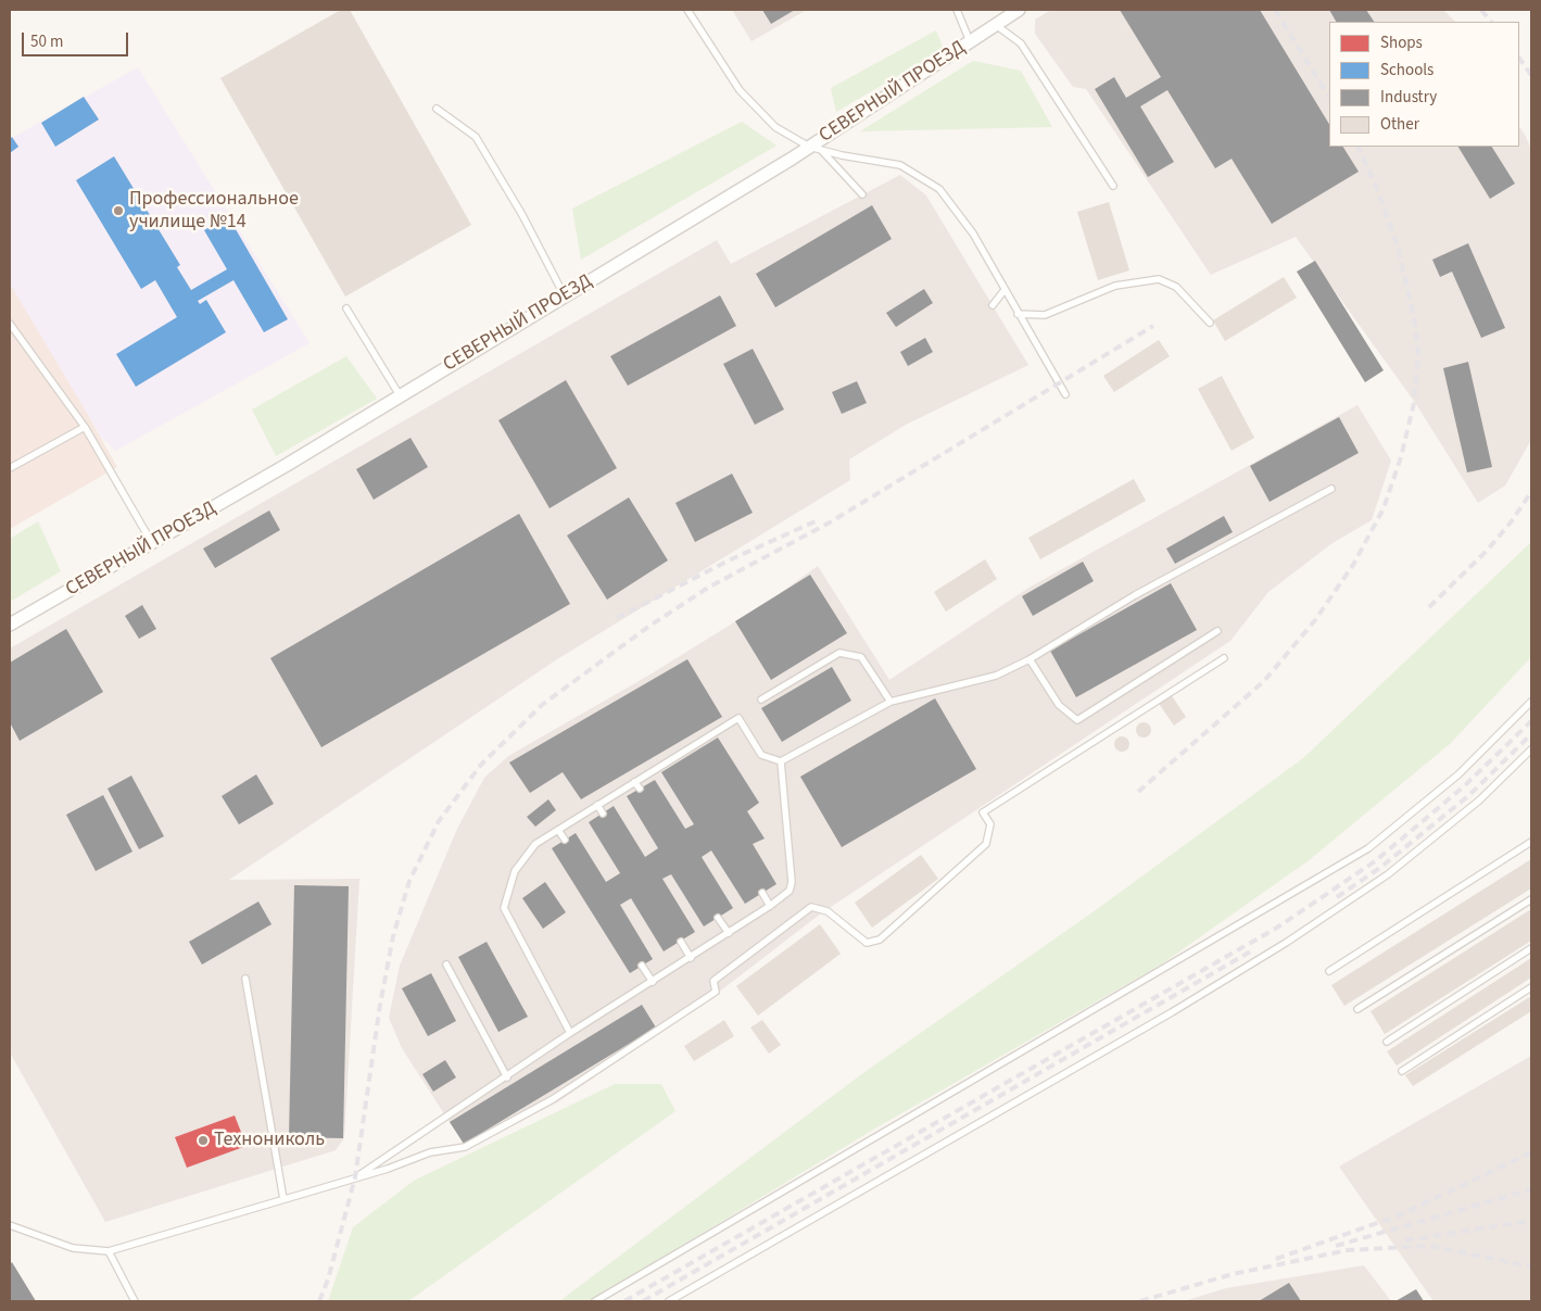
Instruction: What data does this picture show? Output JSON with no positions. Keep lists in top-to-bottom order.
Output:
{
  "streets": {
    "street": ["СЕВЕРНЫЙ ПРОЕЗД"]
  },
  "places": ["Профессиональное училище №14", "Технониколь"],
  "legend": [
    "Shops",
    "Schools",
    "Industry",
    "Other"
  ],
  "scale_bar": "50 m"
}
